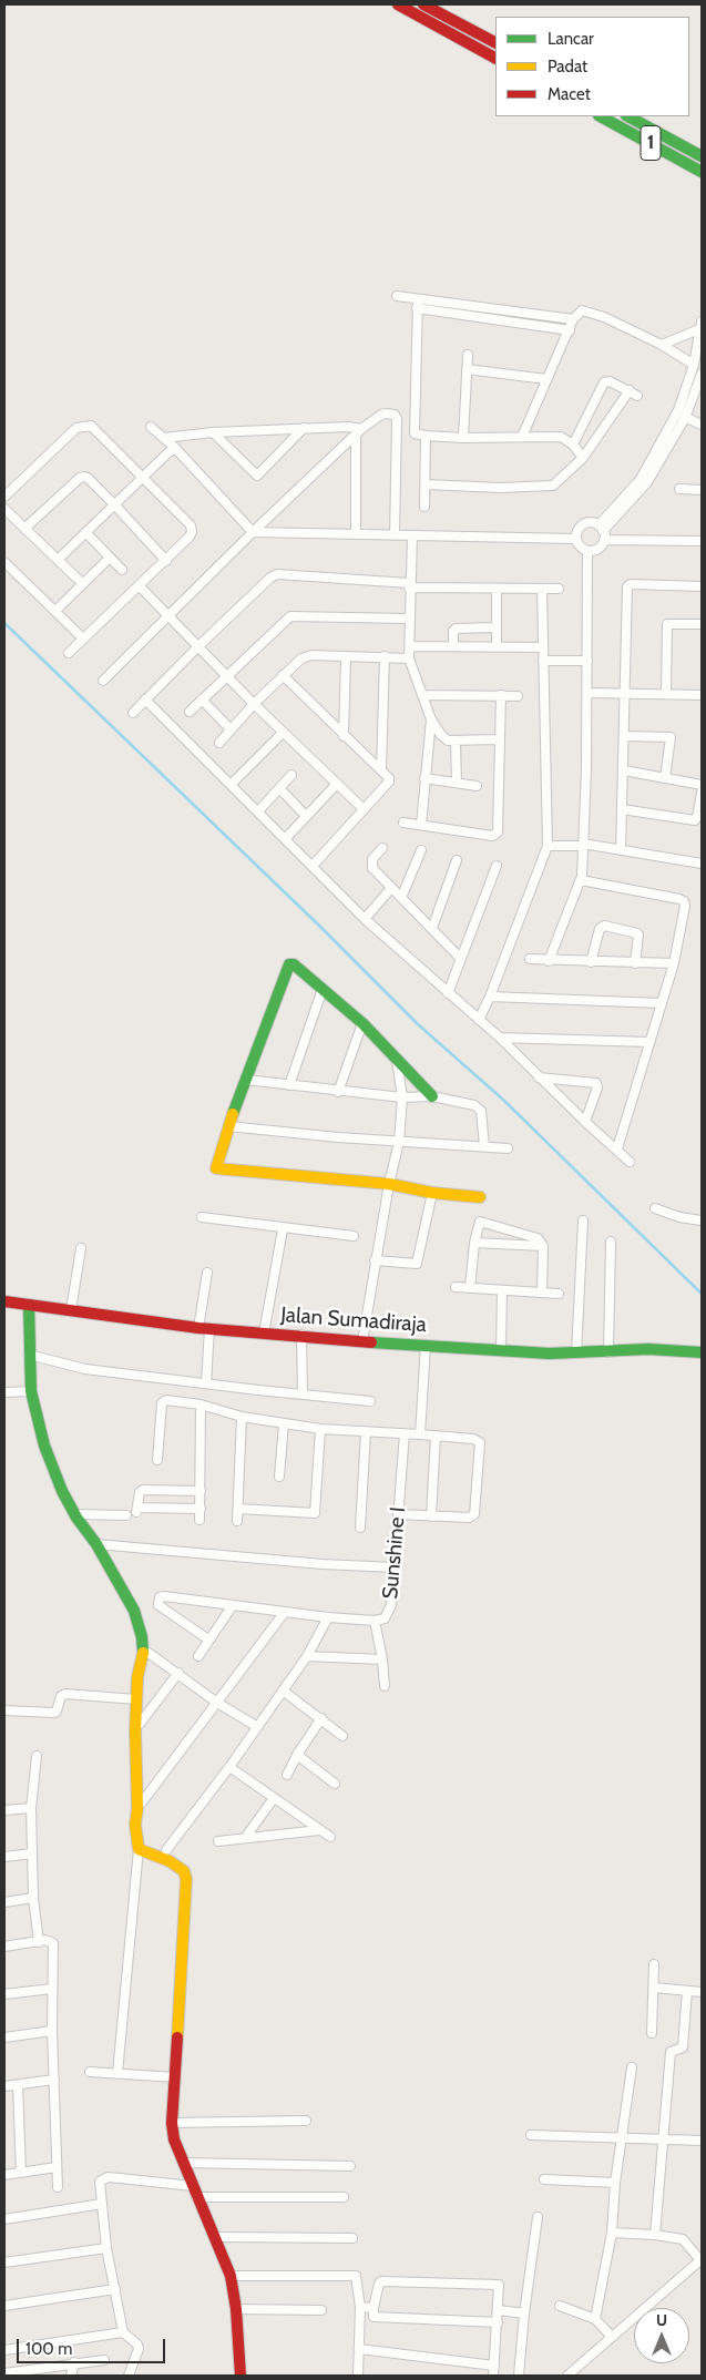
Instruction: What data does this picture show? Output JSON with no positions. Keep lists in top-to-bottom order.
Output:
{
  "streets": {
    "main road": ["1", "Jalan Sumadiraja"],
    "street": ["Sunshine I"]
  },
  "legend": ["Lancar", "Padat", "Macet"],
  "scale_bar": "100 m",
  "north": "top"
}
